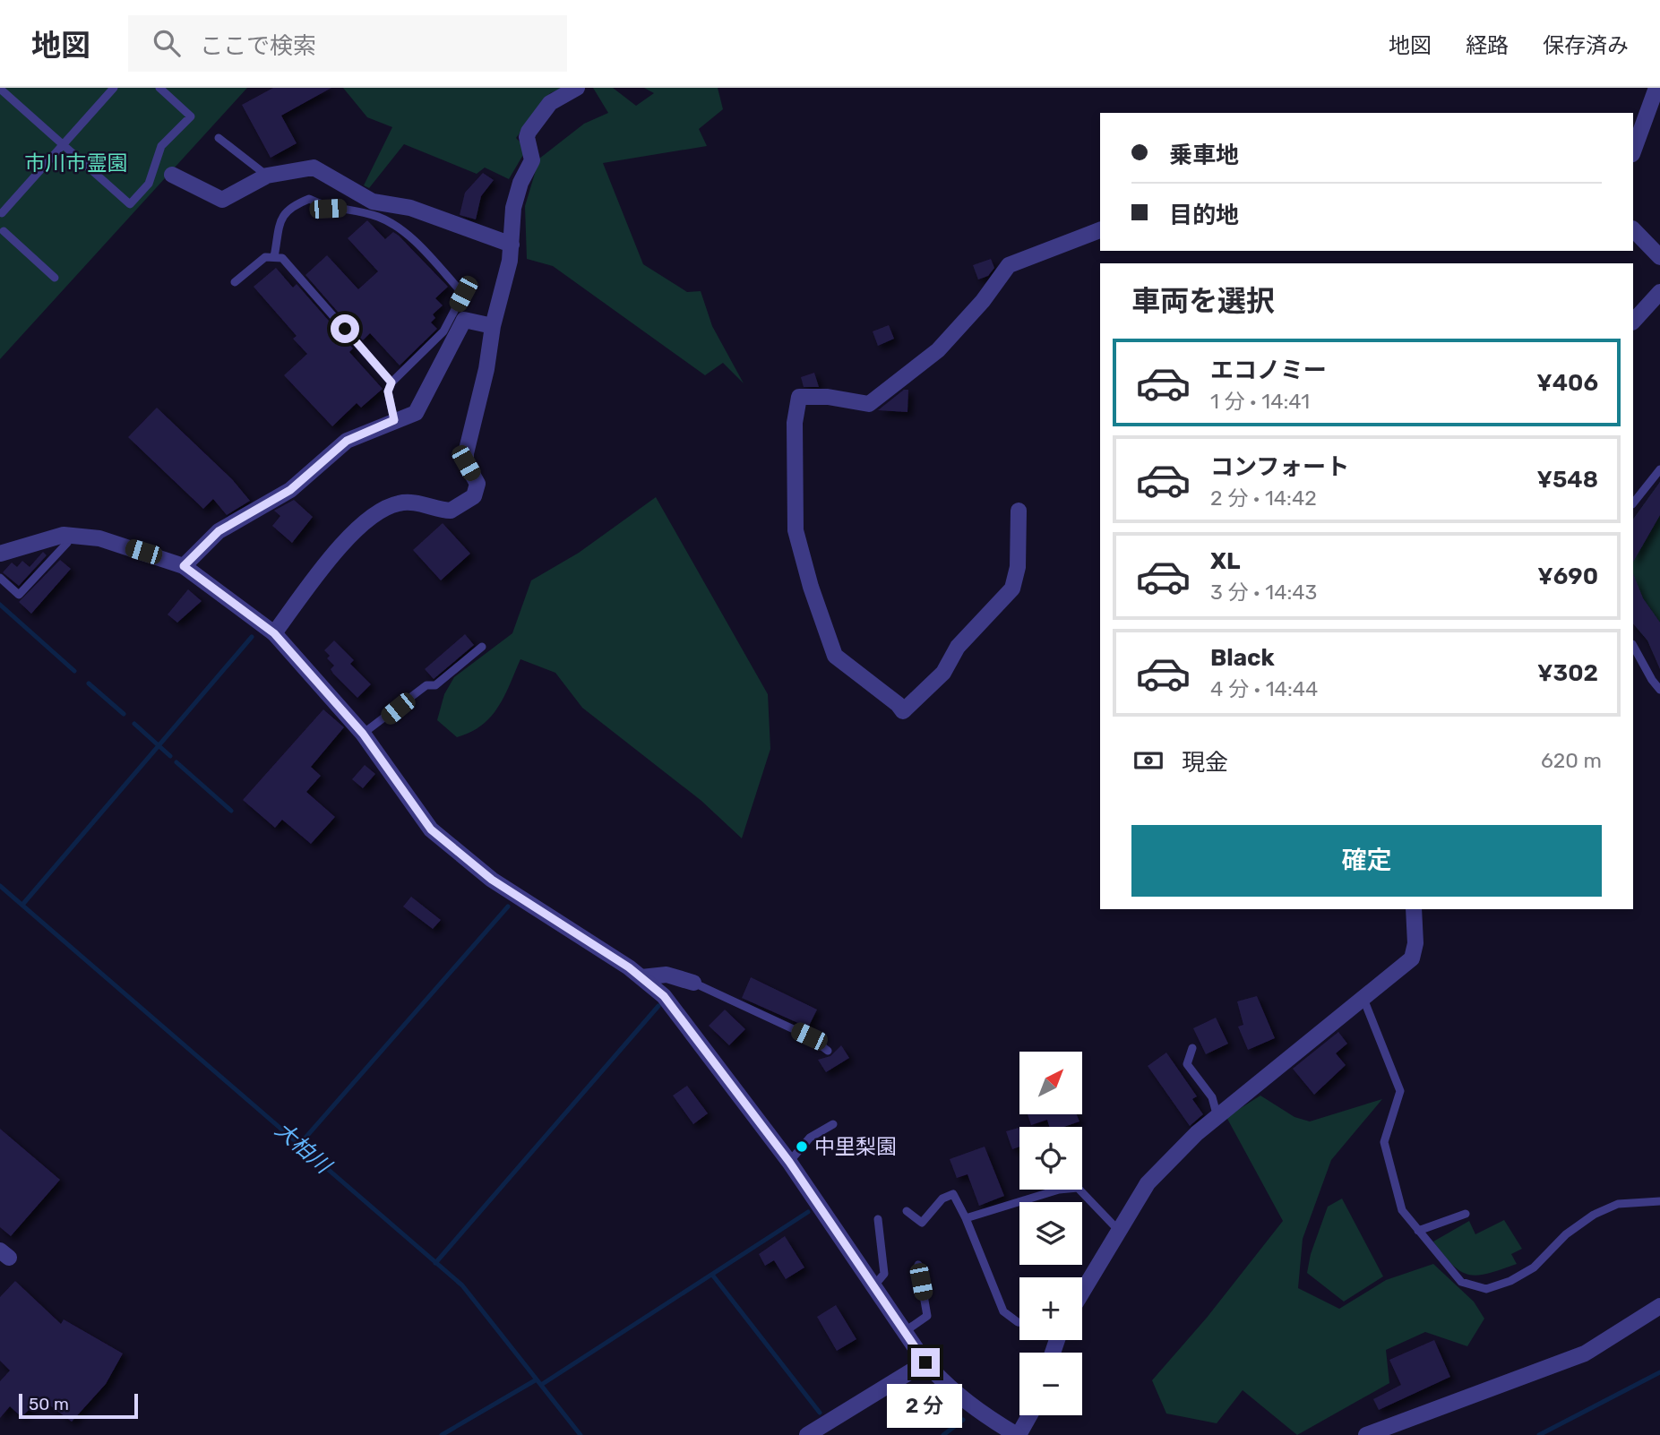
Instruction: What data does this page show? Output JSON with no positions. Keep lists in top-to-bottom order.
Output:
{
  "water": ["大柏川"],
  "parks": ["市川市霊園"],
  "places": ["中里梨園"],
  "scale_bar": "50 m",
  "north": "top right",
  "page": {
    "header": "地図",
    "search": "ここで検索",
    "nav": ["地図", "経路", "保存済み"],
    "banner": ["乗車地", "目的地"],
    "heading": "車両を選択",
    "list": [
      {
        "name": "エコノミー",
        "note": "1 分 · 14:41",
        "value": "¥406"
      },
      {
        "name": "コンフォート",
        "note": "2 分 · 14:42",
        "value": "¥548"
      },
      {
        "name": "XL",
        "note": "3 分 · 14:43",
        "value": "¥690"
      },
      {
        "name": "Black",
        "note": "4 分 · 14:44",
        "value": "¥302"
      }
    ],
    "pay": ["現金", "620 m"],
    "buttons": "確定",
    "map_buttons": ["+", "−"],
    "bubble": "2 分",
    "scale": "50 m"
  }
}
